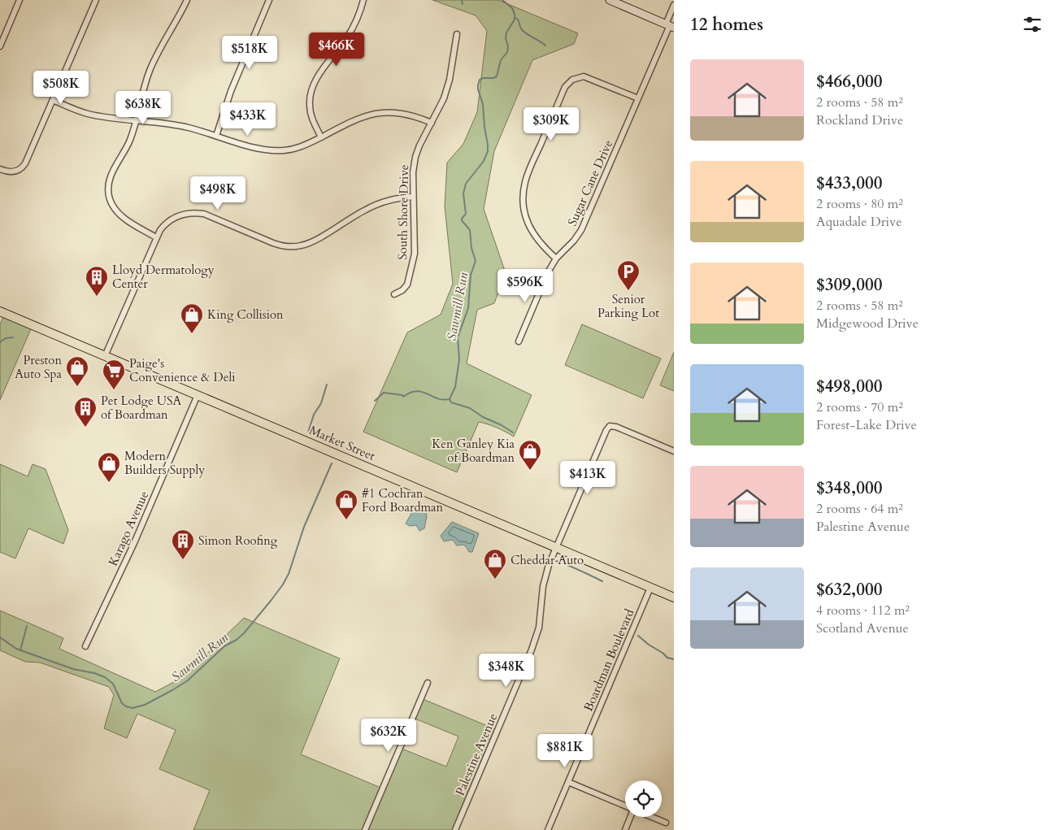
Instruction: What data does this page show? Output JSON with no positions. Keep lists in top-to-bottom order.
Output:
{
  "streets": {
    "main road": ["Market Street"],
    "street": [
      "Sugar Cane Drive",
      "South Shore Drive",
      "Karago Avenue",
      "Boardman Boulevard",
      "Palestine Avenue"
    ]
  },
  "crossings": [
    ["Market Street", "Karago Avenue"],
    ["Market Street", "Boardman Boulevard"],
    ["Market Street", "Palestine Avenue"]
  ],
  "water": ["Sawmill Run"],
  "places": {
    "parking": ["Senior Parking Lot"],
    "building": ["Lloyd Dermatology Center", "Pet Lodge USA of Boardman", "Simon Roofing"],
    "shop": [
      "King Collision",
      "Preston Auto Spa",
      "Ken Ganley Kia of Boardman",
      "Modern Builders Supply",
      "#1 Cochran Ford Boardman",
      "Cheddar Auto"
    ],
    "supermarket": ["Paige's Convenience & Deli"]
  },
  "page": {
    "heading": "12 homes",
    "price": [
      "$466K",
      "$518K",
      "$508K",
      "$638K",
      "$433K",
      "$309K",
      "$498K",
      "$596K",
      "$413K",
      "$348K",
      "$632K",
      "$881K"
    ],
    "list": [
      {
        "name": "$466,000",
        "note": "2 rooms · 58 m² · Rockland Drive"
      },
      {
        "name": "$433,000",
        "note": "2 rooms · 80 m² · Aquadale Drive"
      },
      {
        "name": "$309,000",
        "note": "2 rooms · 58 m² · Midgewood Drive"
      },
      {
        "name": "$498,000",
        "note": "2 rooms · 70 m² · Forest-Lake Drive"
      },
      {
        "name": "$348,000",
        "note": "2 rooms · 64 m² · Palestine Avenue"
      },
      {
        "name": "$632,000",
        "note": "4 rooms · 112 m² · Scotland Avenue"
      }
    ]
  }
}
